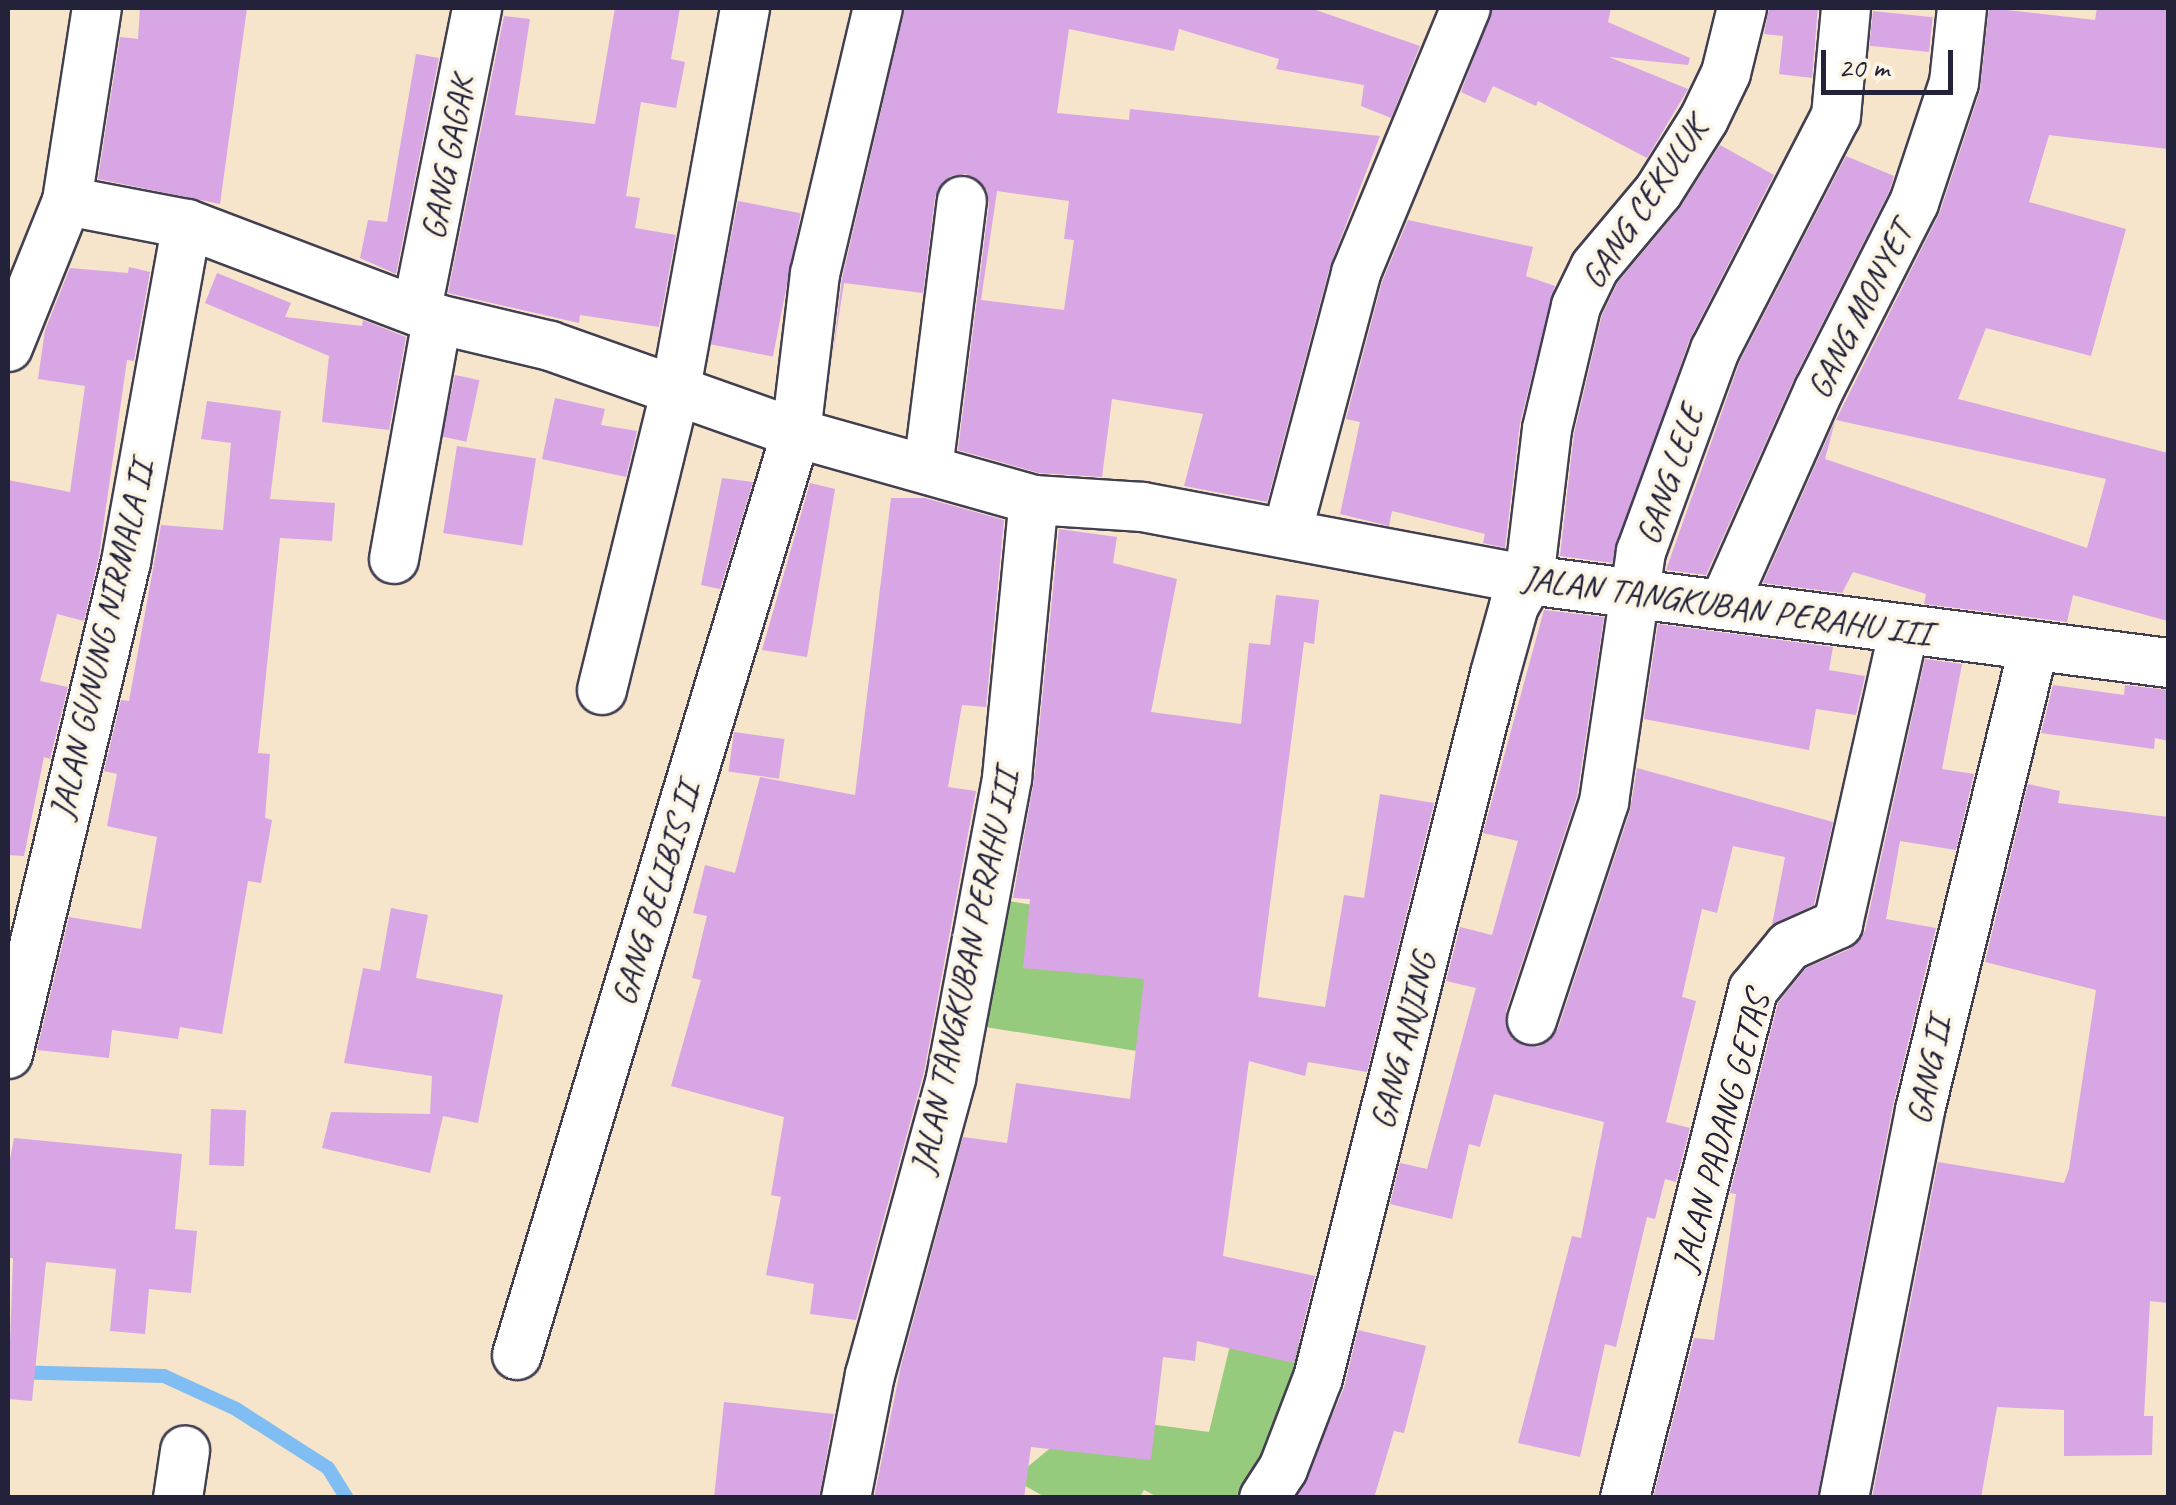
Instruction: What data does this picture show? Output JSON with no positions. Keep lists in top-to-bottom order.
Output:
{
  "streets": {
    "street": [
      "GANG GAGAK",
      "GANG CEKULUK",
      "GANG MONYET",
      "GANG LELE",
      "JALAN TANGKUBAN PERAHU III",
      "JALAN GUNUNG NIRMALA II",
      "GANG BELIBIS II",
      "GANG ANJING",
      "GANG II",
      "JALAN PADANG GETAS"
    ]
  },
  "crossings": [
    ["GANG GAGAK", "JALAN TANGKUBAN PERAHU III"],
    ["GANG CEKULUK", "JALAN TANGKUBAN PERAHU III"],
    ["GANG CEKULUK", "GANG ANJING"],
    ["GANG MONYET", "JALAN TANGKUBAN PERAHU III"],
    ["GANG LELE", "JALAN TANGKUBAN PERAHU III"],
    ["JALAN TANGKUBAN PERAHU III", "JALAN GUNUNG NIRMALA II"],
    ["JALAN TANGKUBAN PERAHU III", "GANG BELIBIS II"],
    ["JALAN TANGKUBAN PERAHU III", "GANG ANJING"],
    ["JALAN TANGKUBAN PERAHU III", "GANG II"],
    ["JALAN TANGKUBAN PERAHU III", "JALAN PADANG GETAS"]
  ],
  "scale_bar": "20 m"
}
